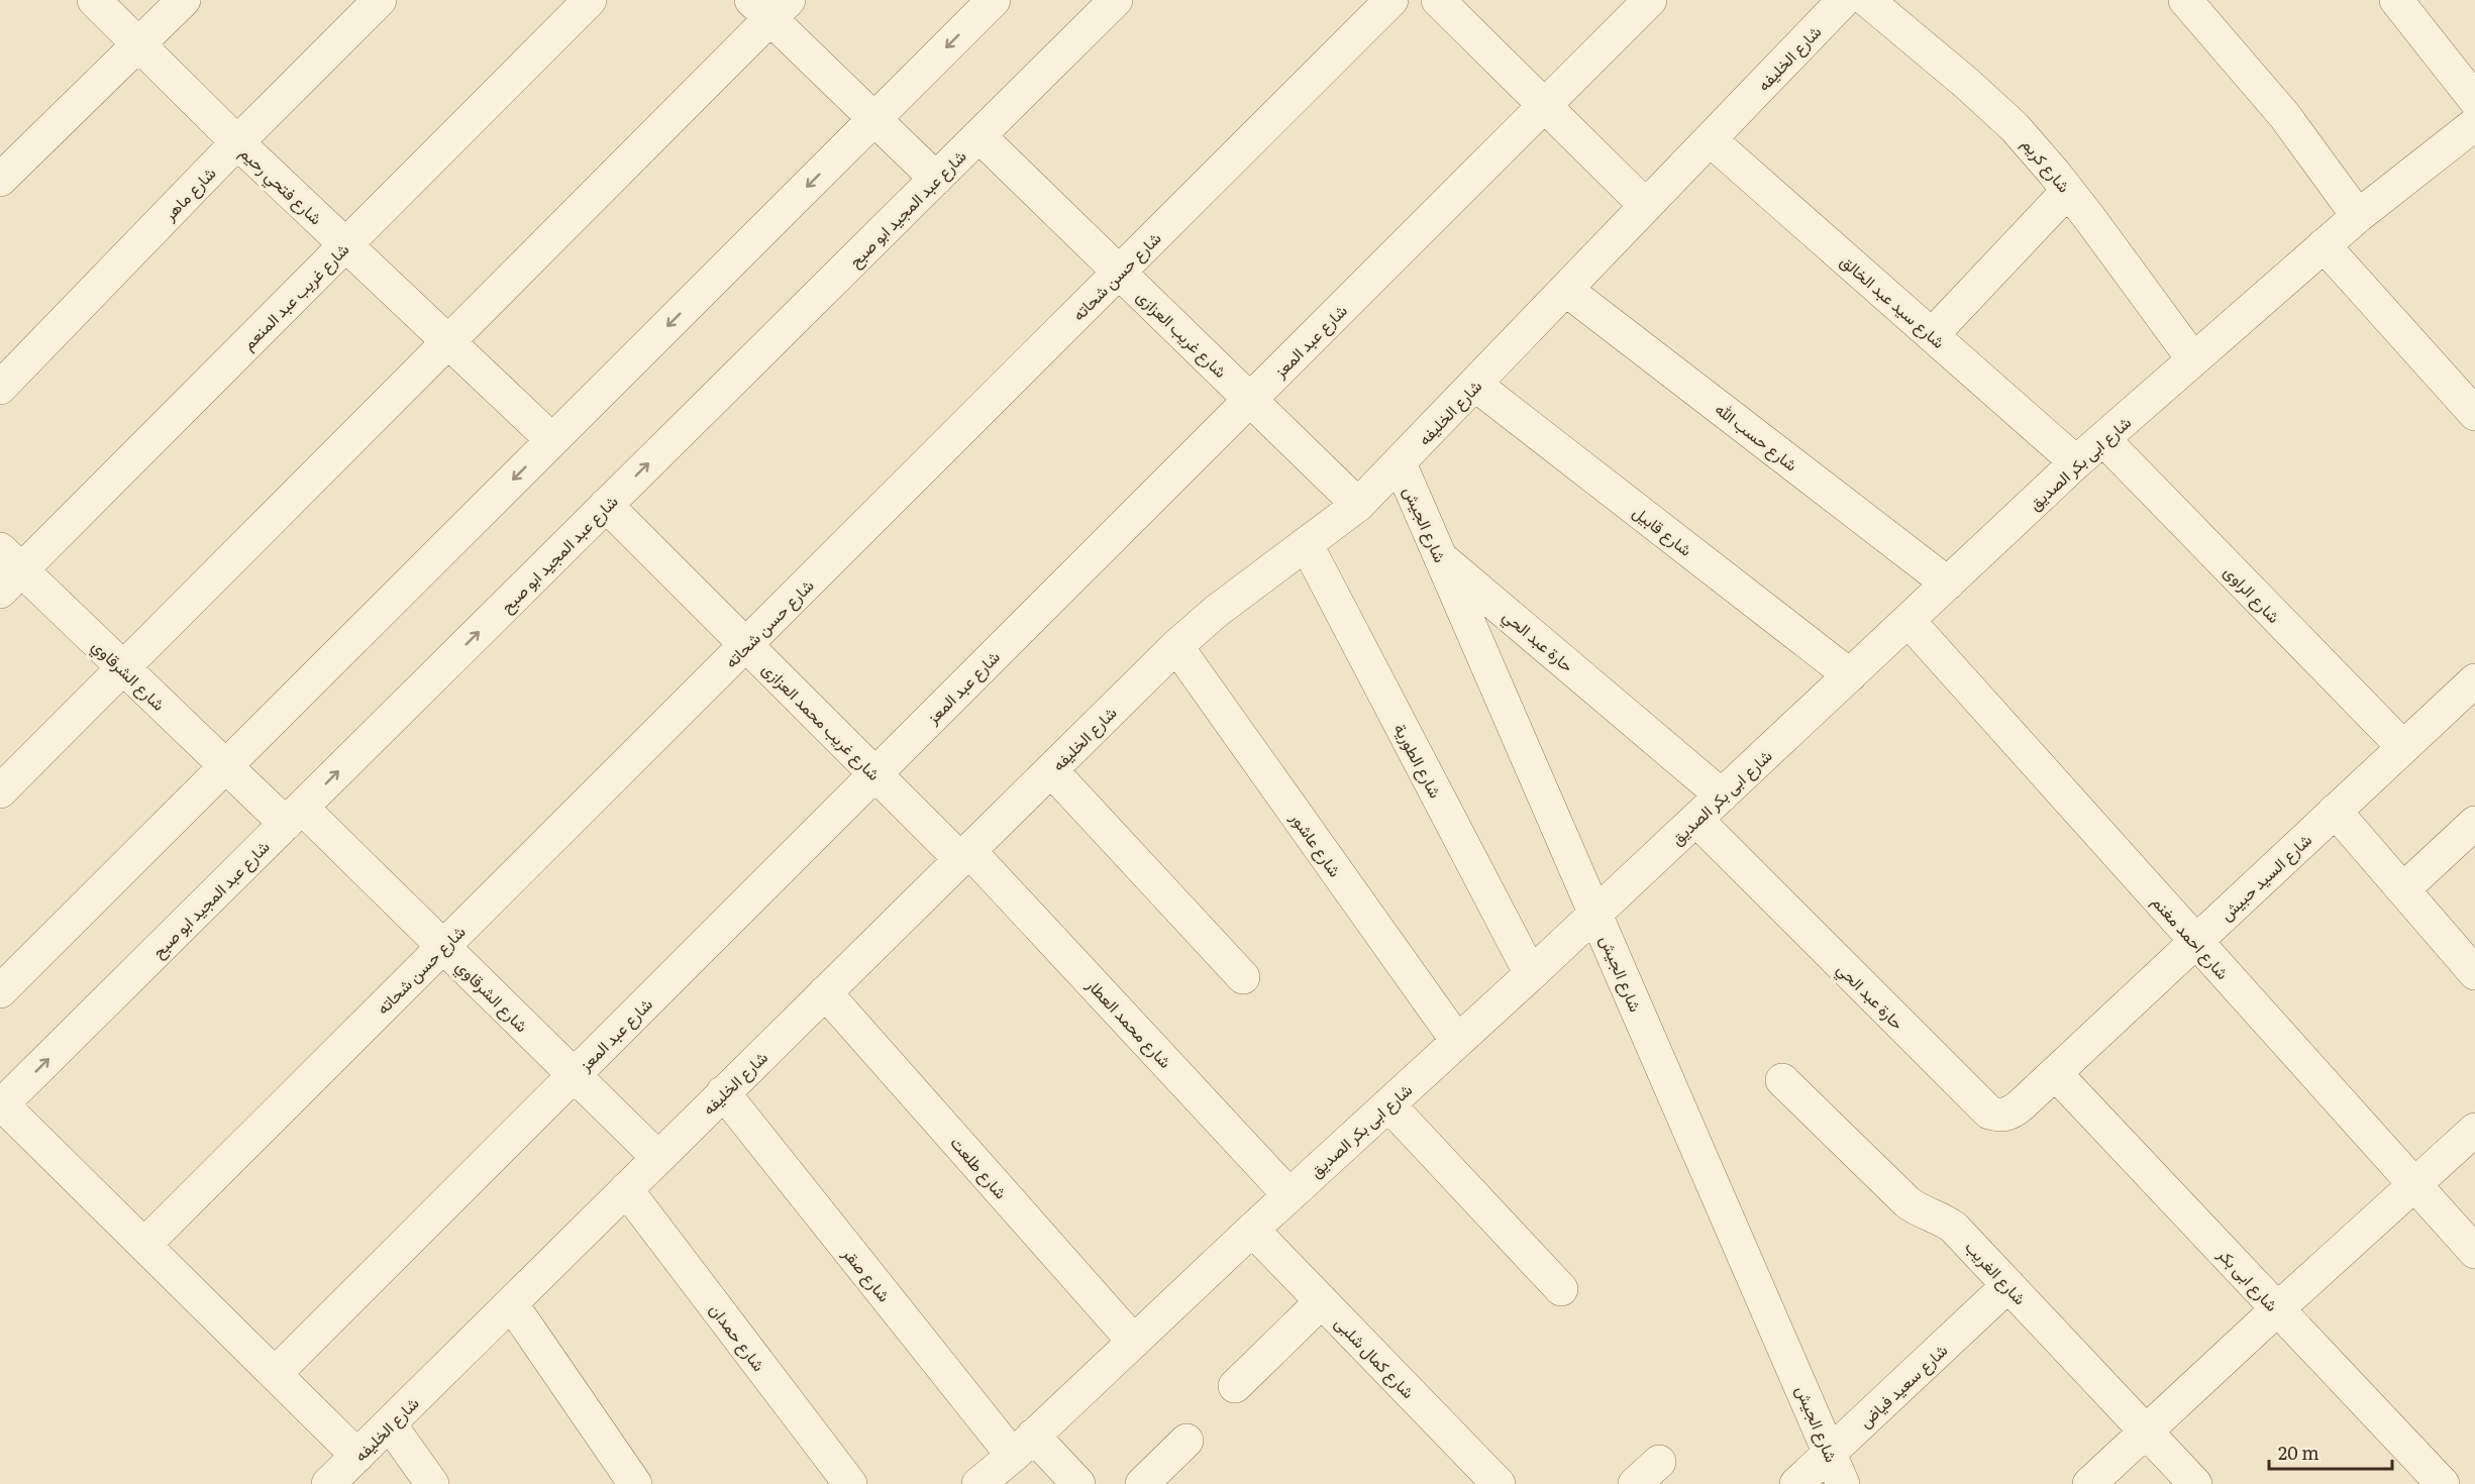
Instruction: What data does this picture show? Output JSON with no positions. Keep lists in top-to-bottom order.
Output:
{
  "streets": {
    "street": [
      "شارع الخليفه",
      "شارع كريم",
      "شارع فتحي رحيم",
      "شارع ماهر",
      "شارع عبد المجيد ابو صبح",
      "شارع حسن شحاته",
      "شارع غريب عبد المنعم",
      "شارع سيد عبد الخالق",
      "شارع غريب العزازى",
      "شارع عبد المعز",
      "شارع حسب الله",
      "شارع ابى بكر الصديق",
      "شارع الجيش",
      "شارع قابيل",
      "شارع الراوى",
      "حارة عبد الحي",
      "شارع الشرقاوي",
      "شارع غريب محمد العزازى",
      "شارع الطورية",
      "شارع عاشور",
      "شارع السيد حبيش",
      "شارع احمد مغنم",
      "شارع محمد العطار",
      "شارع طلعت",
      "شارع الغريب",
      "شارع صقر",
      "شارع ابى بكر",
      "شارع حمدان",
      "شارع كمال شلبى",
      "شارع سعيد فياض"
    ]
  },
  "crossings": [
    ["شارع الخليفه", "شارع سيد عبد الخالق"],
    ["شارع الخليفه", "شارع غريب العزازى"],
    ["شارع الخليفه", "شارع حسب الله"],
    ["شارع الخليفه", "شارع الجيش"],
    ["شارع الخليفه", "شارع قابيل"],
    ["شارع الخليفه", "شارع الشرقاوي"],
    ["شارع الخليفه", "شارع غريب محمد العزازى"],
    ["شارع الخليفه", "شارع الطورية"],
    ["شارع الخليفه", "شارع عاشور"],
    ["شارع الخليفه", "شارع محمد العطار"],
    ["شارع الخليفه", "شارع طلعت"],
    ["شارع الخليفه", "شارع صقر"],
    ["شارع الخليفه", "شارع حمدان"],
    ["شارع كريم", "شارع ابى بكر الصديق"],
    ["شارع فتحي رحيم", "شارع ماهر"],
    ["شارع فتحي رحيم", "شارع غريب عبد المنعم"],
    ["شارع عبد المجيد ابو صبح", "شارع غريب العزازى"],
    ["شارع عبد المجيد ابو صبح", "شارع الشرقاوي"],
    ["شارع عبد المجيد ابو صبح", "شارع غريب محمد العزازى"],
    ["شارع حسن شحاته", "شارع غريب العزازى"],
    ["شارع حسن شحاته", "شارع الشرقاوي"],
    ["شارع حسن شحاته", "شارع غريب محمد العزازى"],
    ["شارع غريب عبد المنعم", "شارع الشرقاوي"],
    ["شارع سيد عبد الخالق", "شارع ابى بكر الصديق"],
    ["شارع غريب العزازى", "شارع عبد المعز"],
    ["شارع عبد المعز", "شارع الشرقاوي"],
    ["شارع عبد المعز", "شارع غريب محمد العزازى"],
    ["شارع حسب الله", "شارع ابى بكر الصديق"],
    ["شارع ابى بكر الصديق", "شارع الجيش"],
    ["شارع ابى بكر الصديق", "شارع قابيل"],
    ["شارع ابى بكر الصديق", "شارع الراوى"],
    ["شارع ابى بكر الصديق", "حارة عبد الحي"],
    ["شارع ابى بكر الصديق", "شارع الطورية"],
    ["شارع ابى بكر الصديق", "شارع عاشور"],
    ["شارع ابى بكر الصديق", "شارع احمد مغنم"],
    ["شارع ابى بكر الصديق", "شارع محمد العطار"],
    ["شارع ابى بكر الصديق", "شارع طلعت"],
    ["شارع ابى بكر الصديق", "شارع صقر"],
    ["شارع ابى بكر الصديق", "شارع كمال شلبى"],
    ["شارع الجيش", "حارة عبد الحي"],
    ["شارع الجيش", "شارع سعيد فياض"],
    ["شارع الراوى", "شارع السيد حبيش"],
    ["حارة عبد الحي", "شارع السيد حبيش"],
    ["حارة عبد الحي", "شارع ابى بكر"],
    ["شارع غريب محمد العزازى", "شارع محمد العطار"],
    ["شارع السيد حبيش", "شارع احمد مغنم"],
    ["شارع السيد حبيش", "شارع ابى بكر"],
    ["شارع الغريب", "شارع سعيد فياض"]
  ],
  "scale_bar": "20 m"
}
